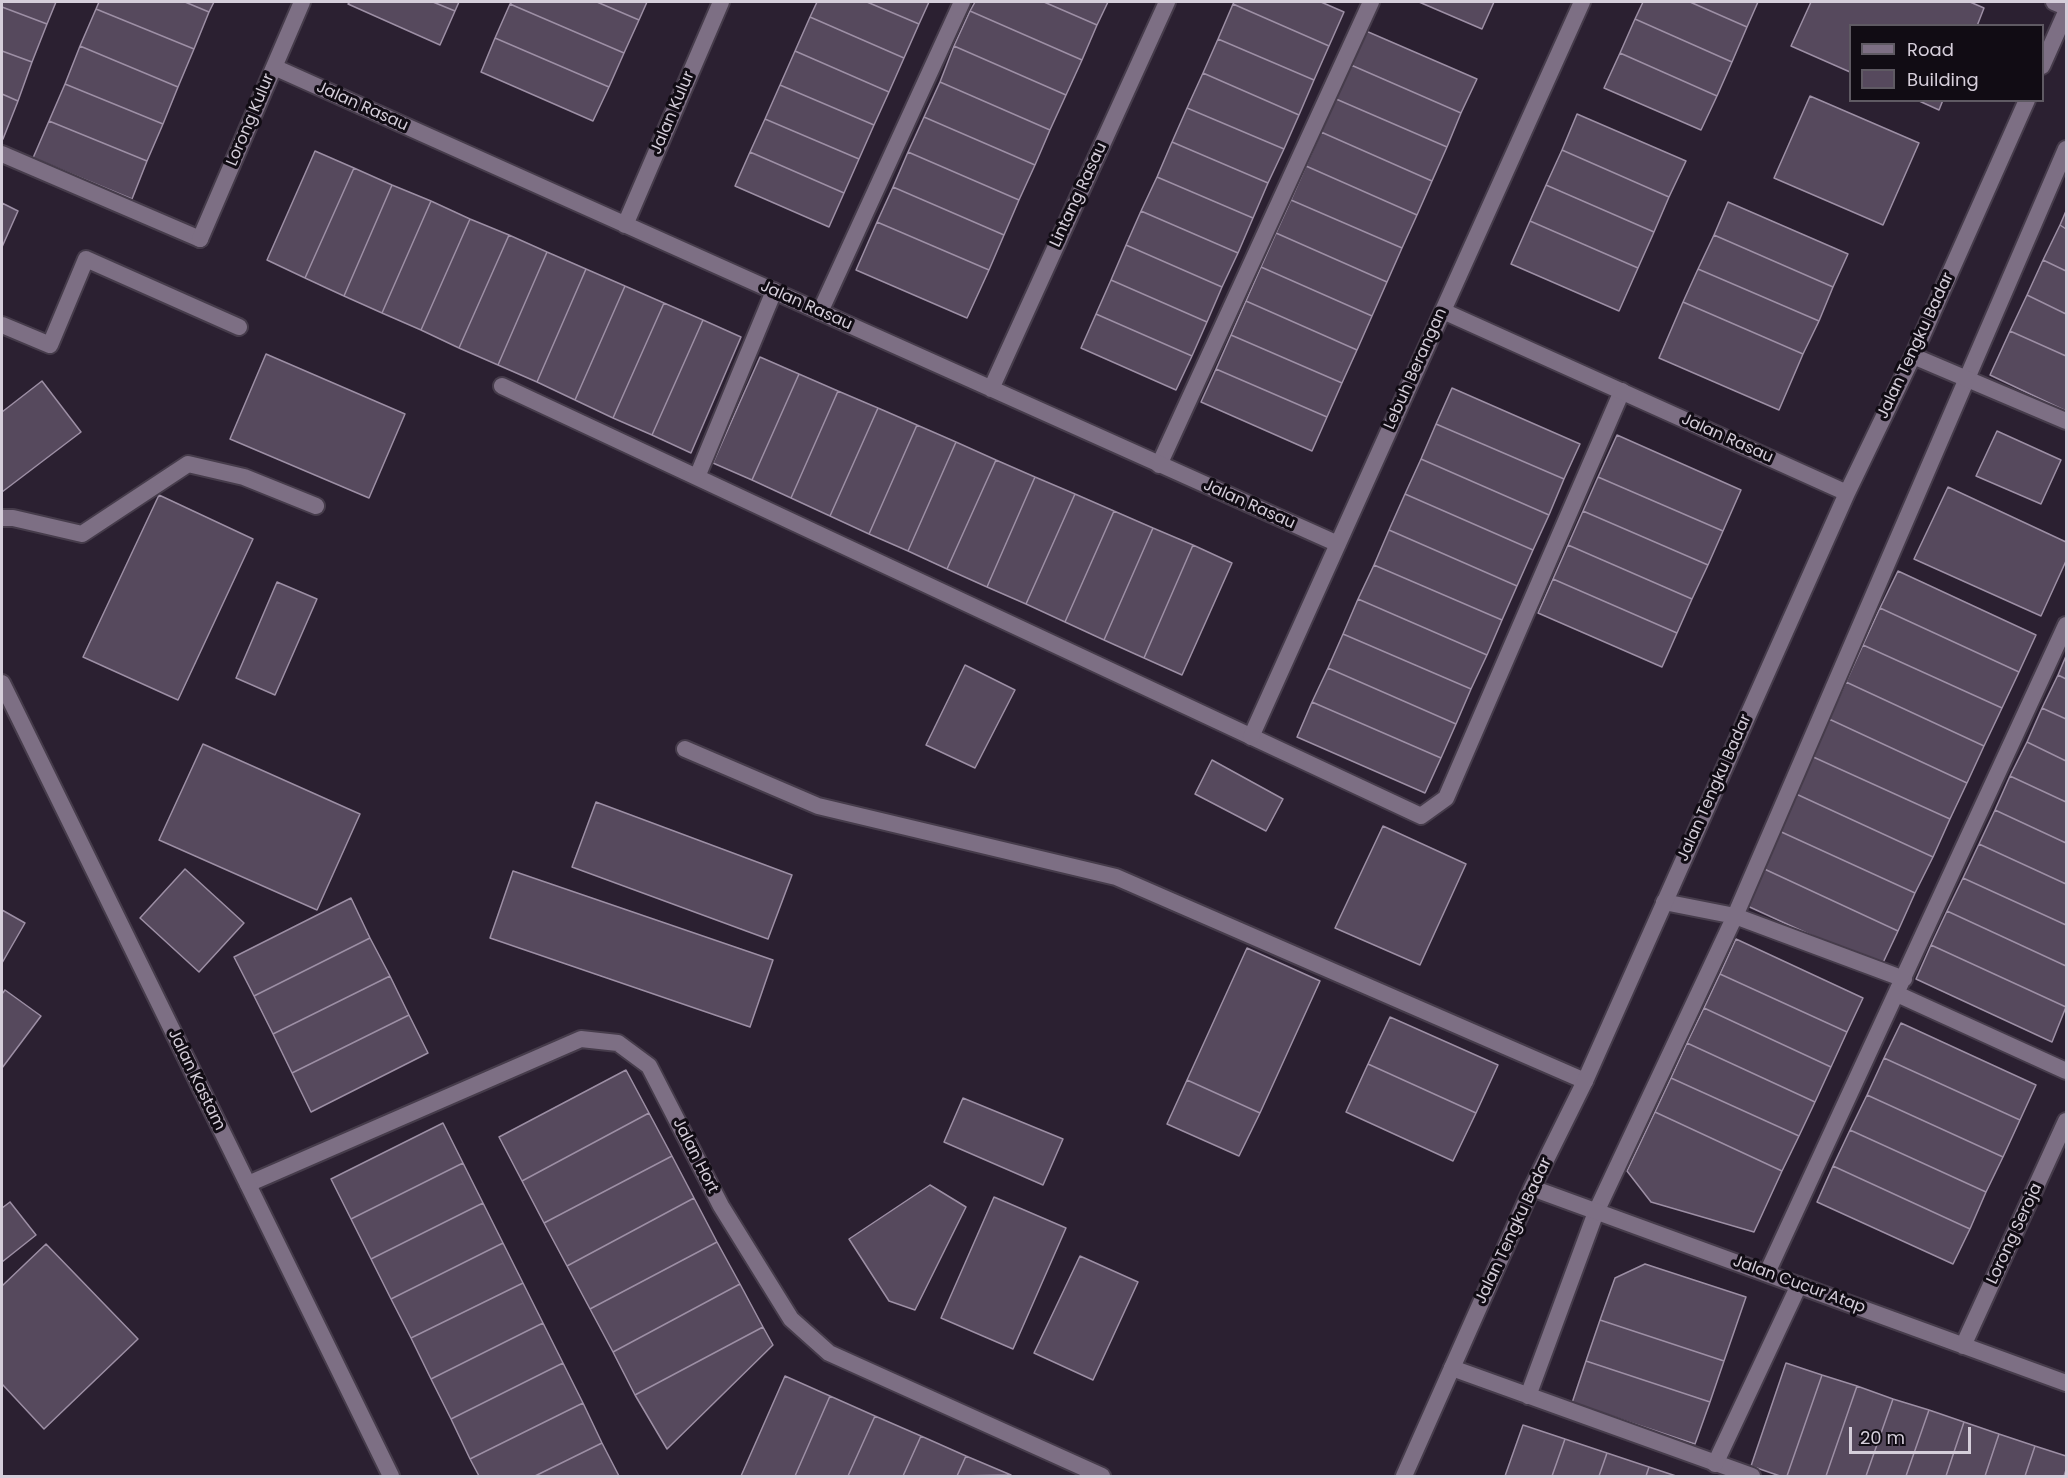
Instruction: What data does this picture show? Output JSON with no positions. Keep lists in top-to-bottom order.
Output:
{
  "streets": {
    "street": [
      "Jalan Rasau",
      "Jalan Kulur",
      "Lorong Kulur",
      "Lintang Rasau",
      "Jalan Tengku Badar",
      "Lebuh Berangan",
      "Jalan Kastam",
      "Jalan Hort",
      "Lorong Seroja",
      "Jalan Cucur Atap"
    ]
  },
  "crossings": [
    ["Jalan Rasau", "Jalan Kulur"],
    ["Jalan Rasau", "Lorong Kulur"],
    ["Jalan Rasau", "Lintang Rasau"],
    ["Jalan Rasau", "Jalan Tengku Badar"],
    ["Jalan Rasau", "Lebuh Berangan"],
    ["Jalan Tengku Badar", "Jalan Cucur Atap"],
    ["Jalan Kastam", "Jalan Hort"],
    ["Lorong Seroja", "Jalan Cucur Atap"]
  ],
  "legend": ["Road", "Building"],
  "scale_bar": "20 m"
}
